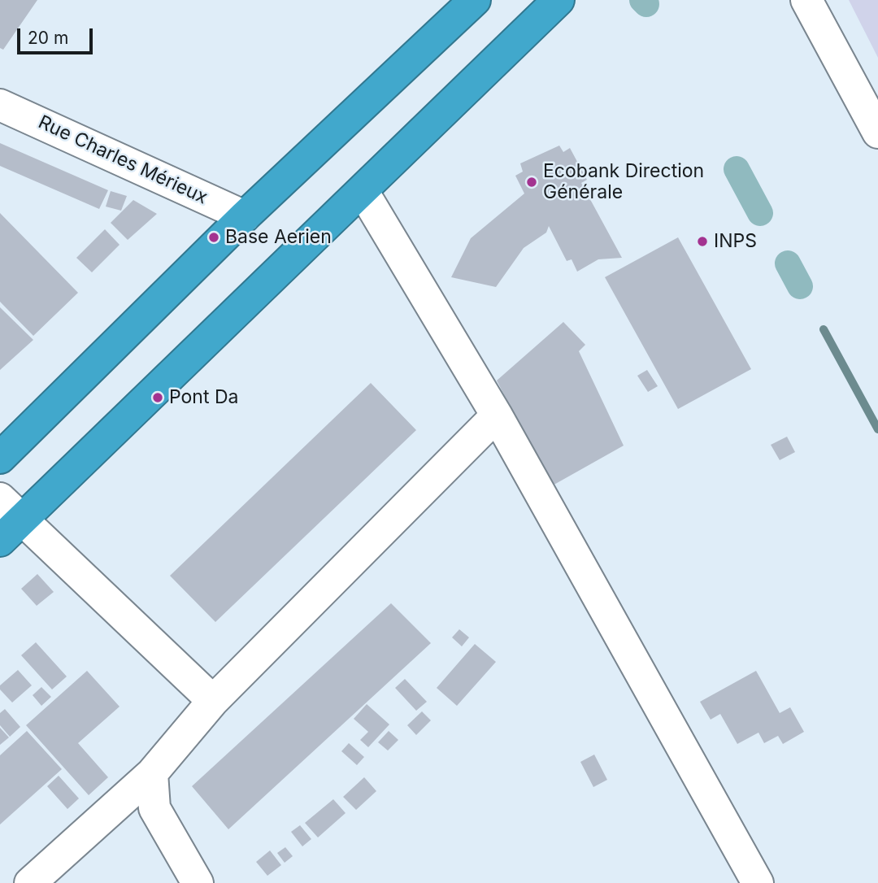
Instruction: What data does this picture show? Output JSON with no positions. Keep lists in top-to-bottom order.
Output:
{
  "streets": {
    "street": ["Rue Charles Mérieux"]
  },
  "places": [
    "Ecobank Direction Générale",
    "Base Aerien",
    "INPS",
    "Pont Da"
  ],
  "scale_bar": "20 m"
}
